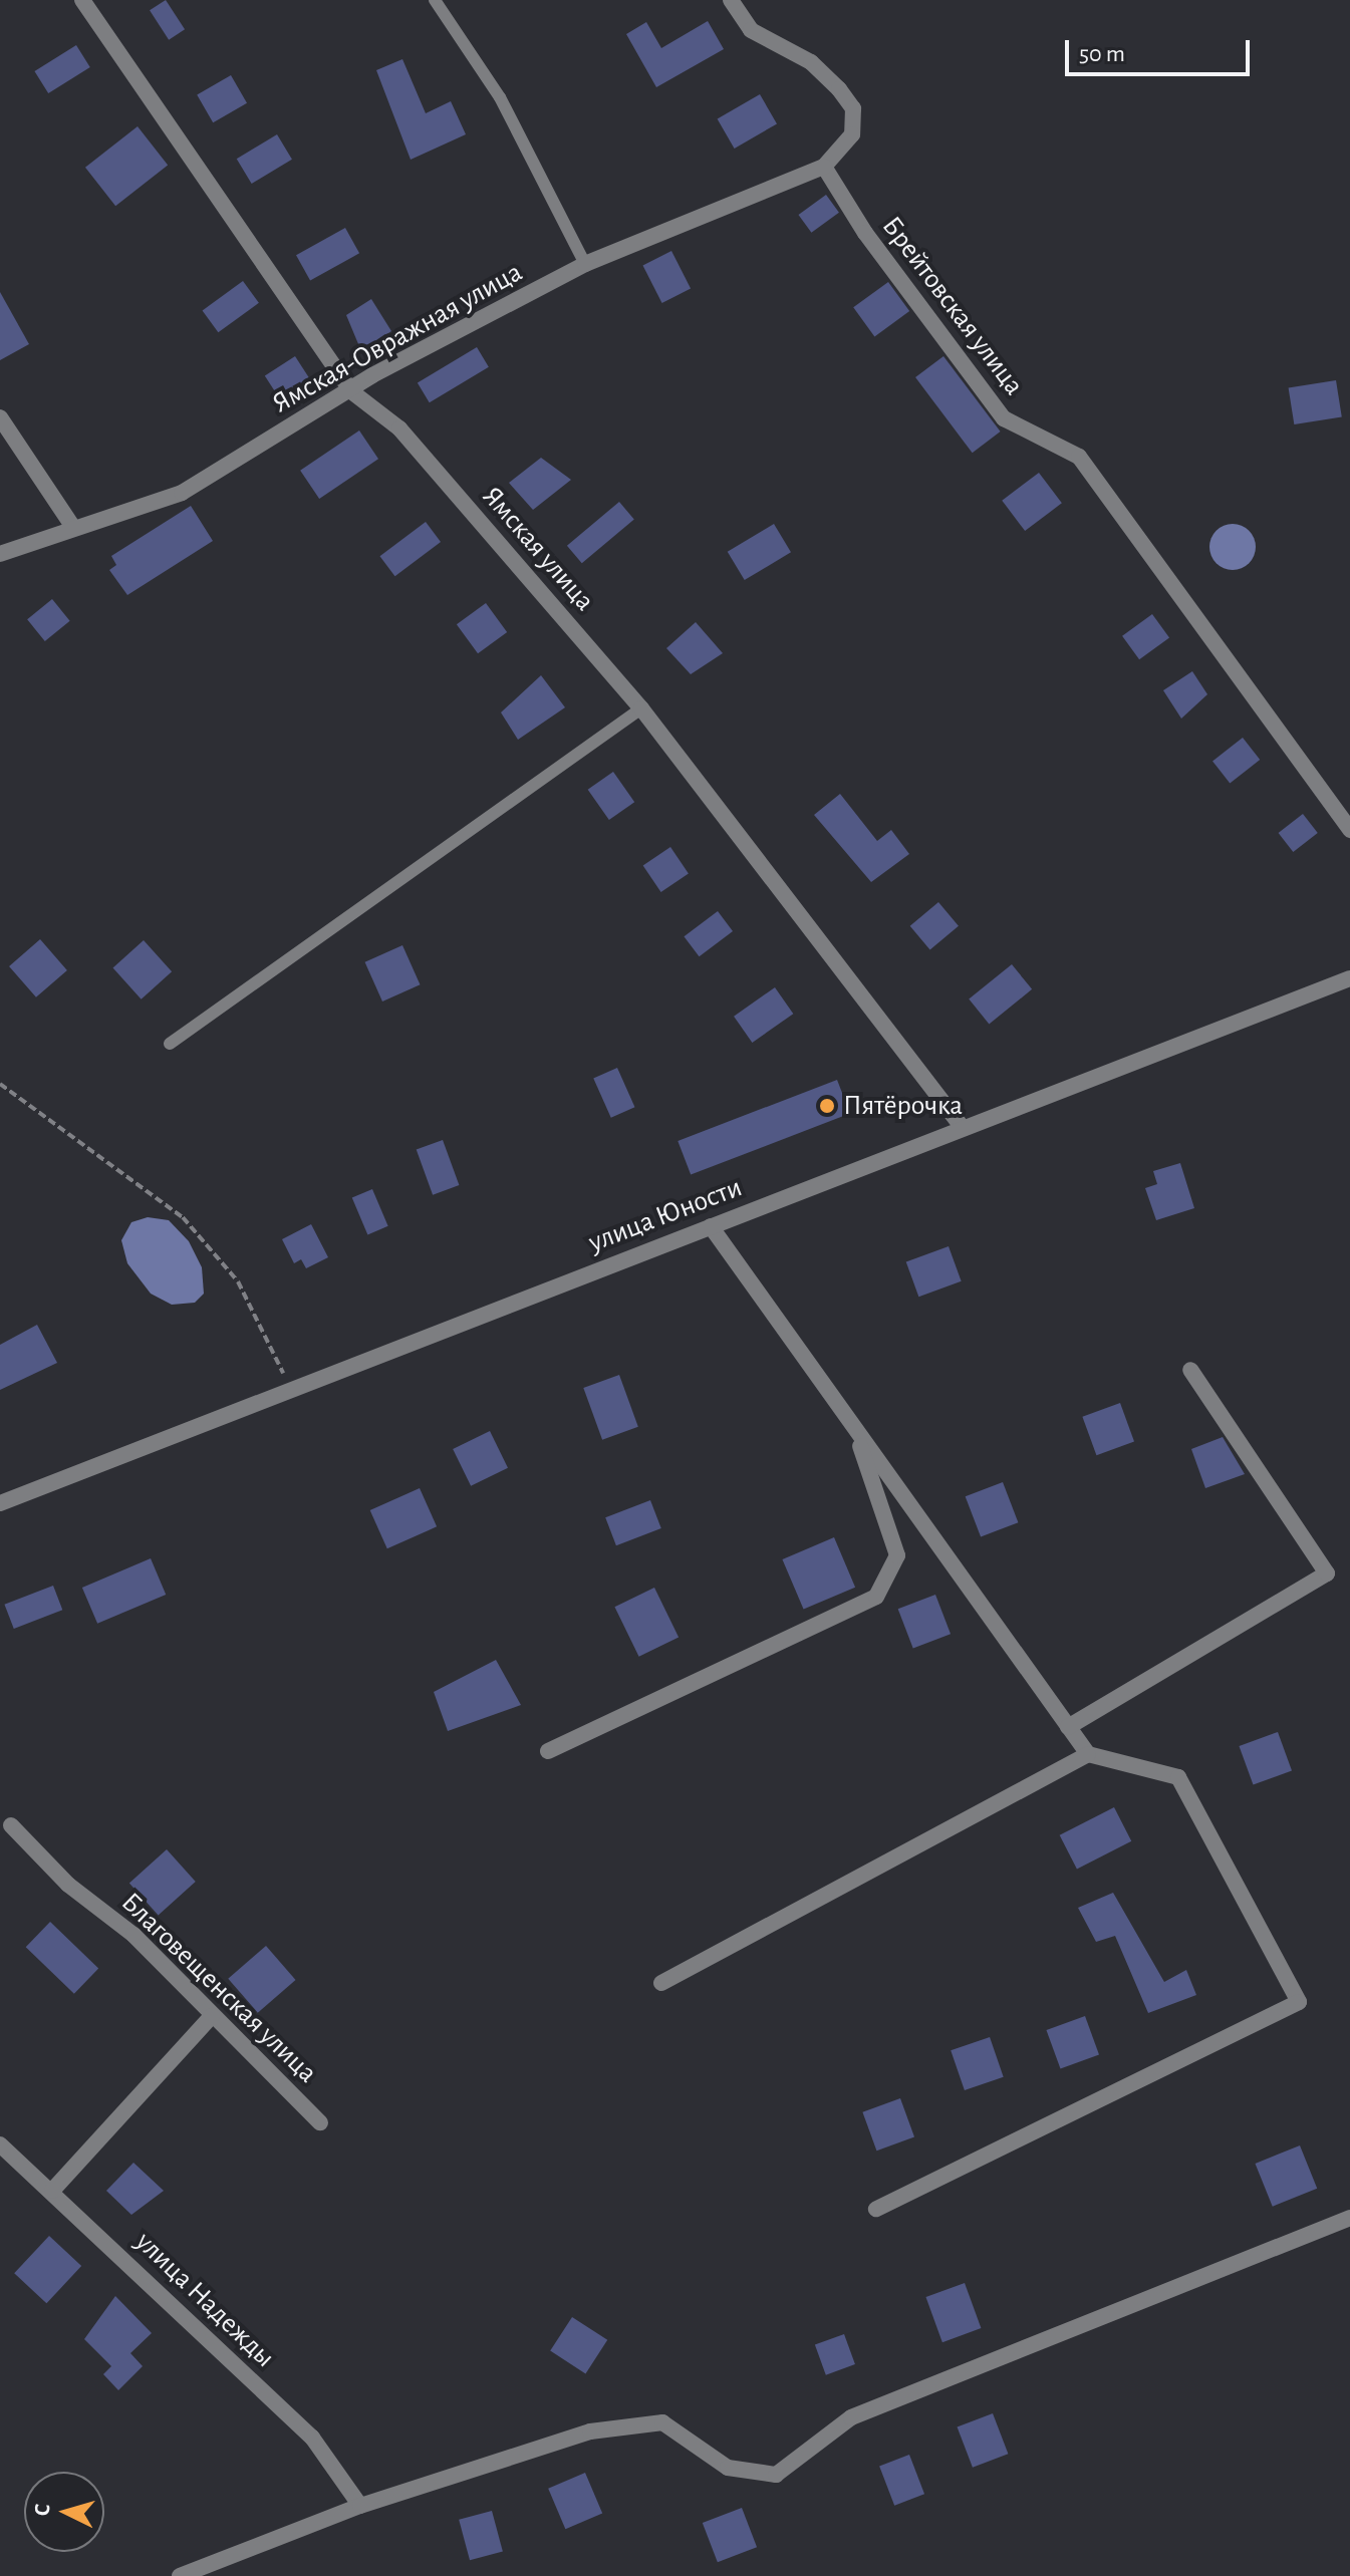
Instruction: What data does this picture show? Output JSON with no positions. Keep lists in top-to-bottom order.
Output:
{
  "streets": {
    "street": [
      "Брейтовская улица",
      "Ямская-Овражная улица",
      "Ямская улица",
      "улица Юности",
      "Благовещенская улица",
      "улица Надежды"
    ]
  },
  "crossings": [
    ["Брейтовская улица", "Ямская-Овражная улица"],
    ["Ямская-Овражная улица", "Ямская улица"],
    ["Ямская улица", "улица Юности"]
  ],
  "places": ["Пятёрочка"],
  "scale_bar": "50 m",
  "north": "left"
}
